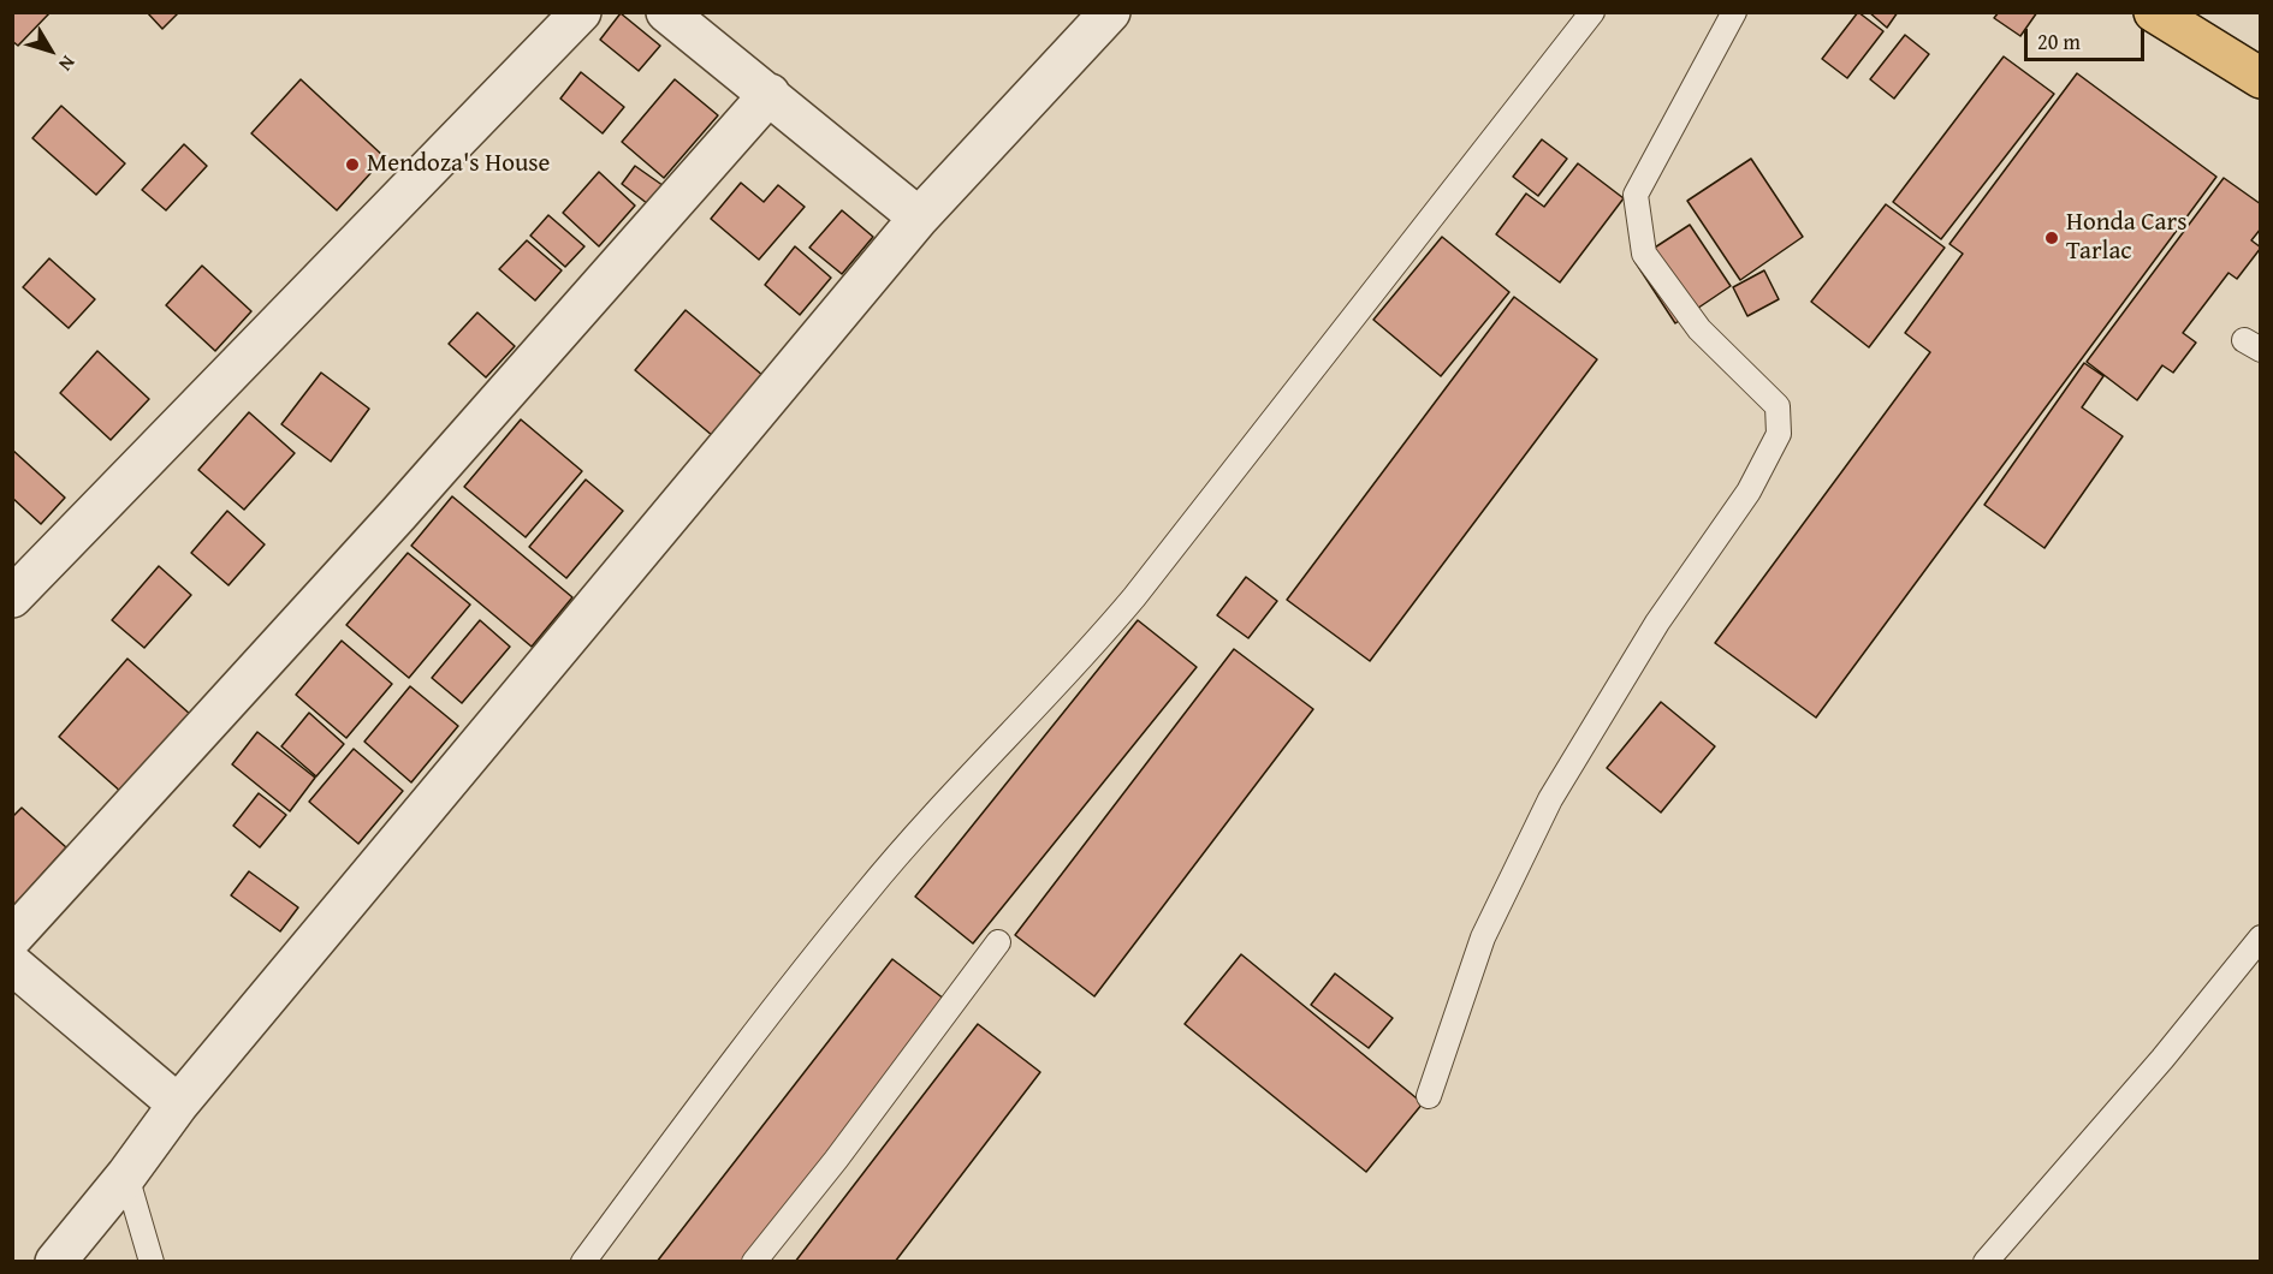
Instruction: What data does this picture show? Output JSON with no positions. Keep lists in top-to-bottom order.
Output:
{
  "places": ["Mendoza's House", "Honda Cars Tarlac"],
  "scale_bar": "20 m",
  "north": "bottom right"
}
